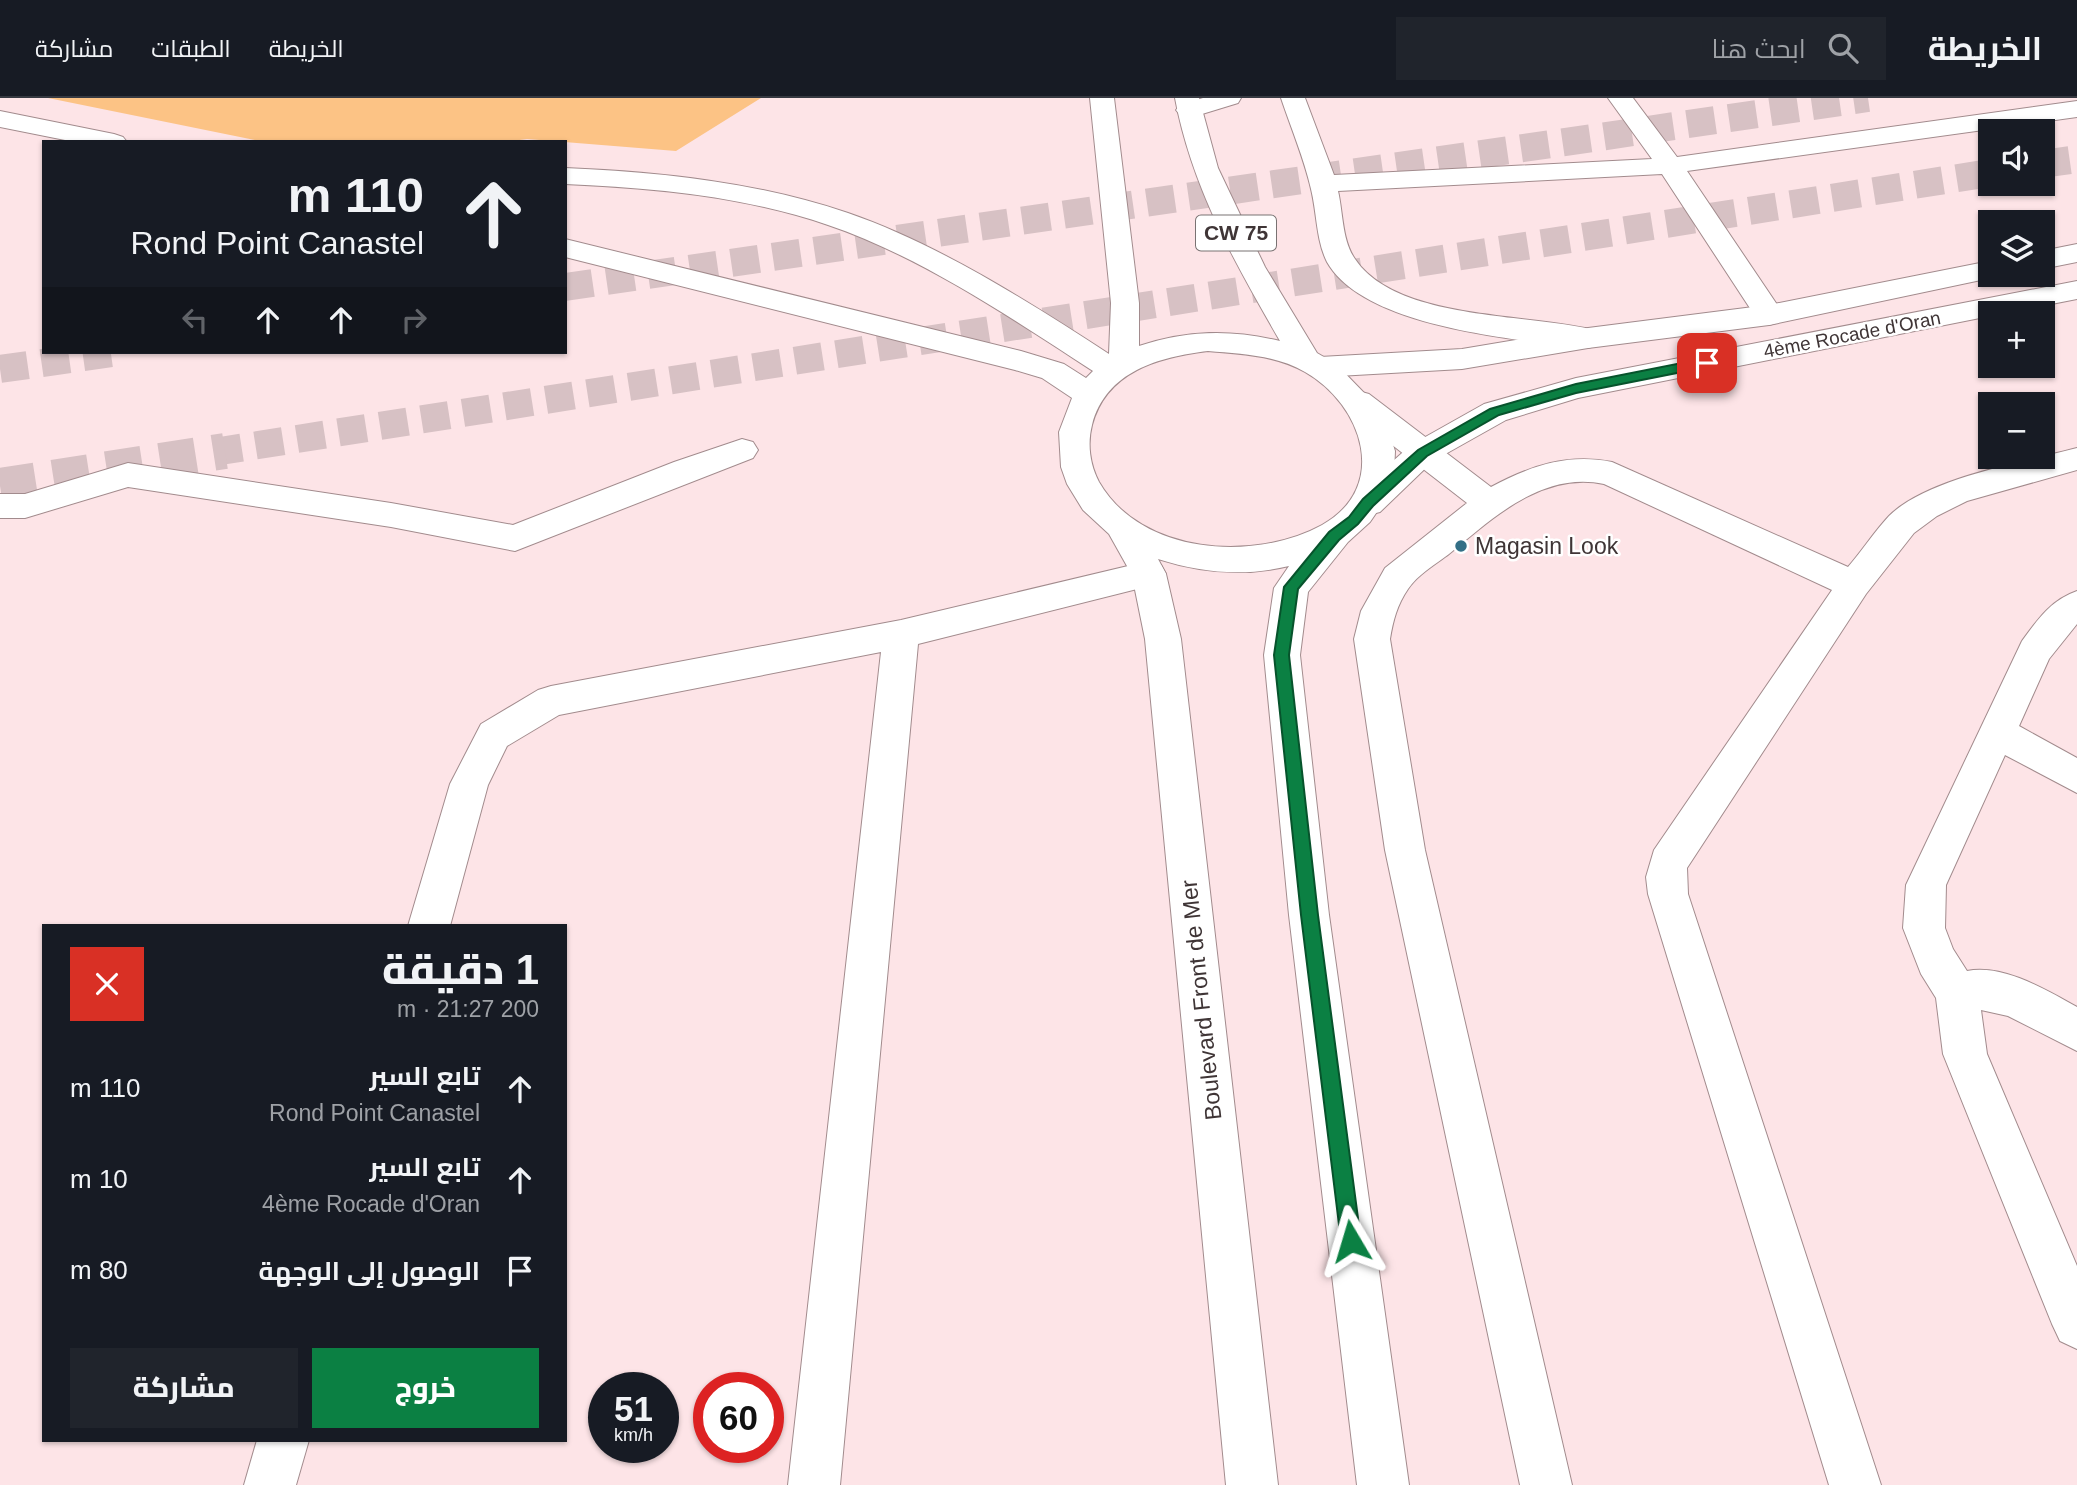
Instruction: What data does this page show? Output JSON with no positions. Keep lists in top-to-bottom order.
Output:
{
  "streets": {
    "main road": ["CW 75", "4ème Rocade d'Oran", "Boulevard Front de Mer"]
  },
  "crossings": [
    ["CW 75", "4ème Rocade d'Oran"]
  ],
  "places": ["Magasin Look"],
  "page": {
    "header": "الخريطة",
    "search": "ابحث هنا",
    "nav": ["الخريطة", "الطبقات", "مشاركة"],
    "map_buttons": ["+", "−"],
    "turn": ["110 m", "Rond Point Canastel"],
    "heading": ["1 دقيقة", "200 m · 21:27"],
    "list": [
      {
        "name": "تابع السير",
        "note": "Rond Point Canastel",
        "value": "110 m"
      },
      {
        "name": "تابع السير",
        "note": "4ème Rocade d'Oran",
        "value": "10 m"
      },
      {
        "name": "الوصول إلى الوجهة",
        "value": "80 m"
      }
    ],
    "buttons": ["خروج", "مشاركة"],
    "speed": "51 km/h",
    "limit": "60"
  }
}
